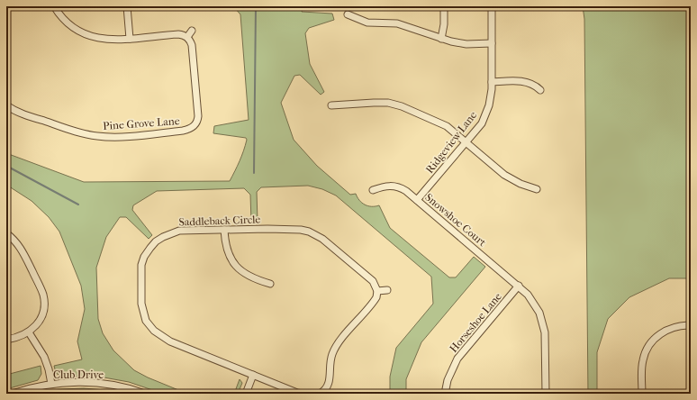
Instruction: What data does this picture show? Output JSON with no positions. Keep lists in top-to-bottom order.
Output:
{
  "streets": {
    "street": [
      "Pine Grove Lane",
      "Ridgeview Lane",
      "Snowshoe Court",
      "Saddleback Circle",
      "Horseshoe Lane",
      "Club Drive"
    ]
  },
  "crossings": [
    ["Ridgeview Lane", "Snowshoe Court"],
    ["Snowshoe Court", "Horseshoe Lane"]
  ]
}
